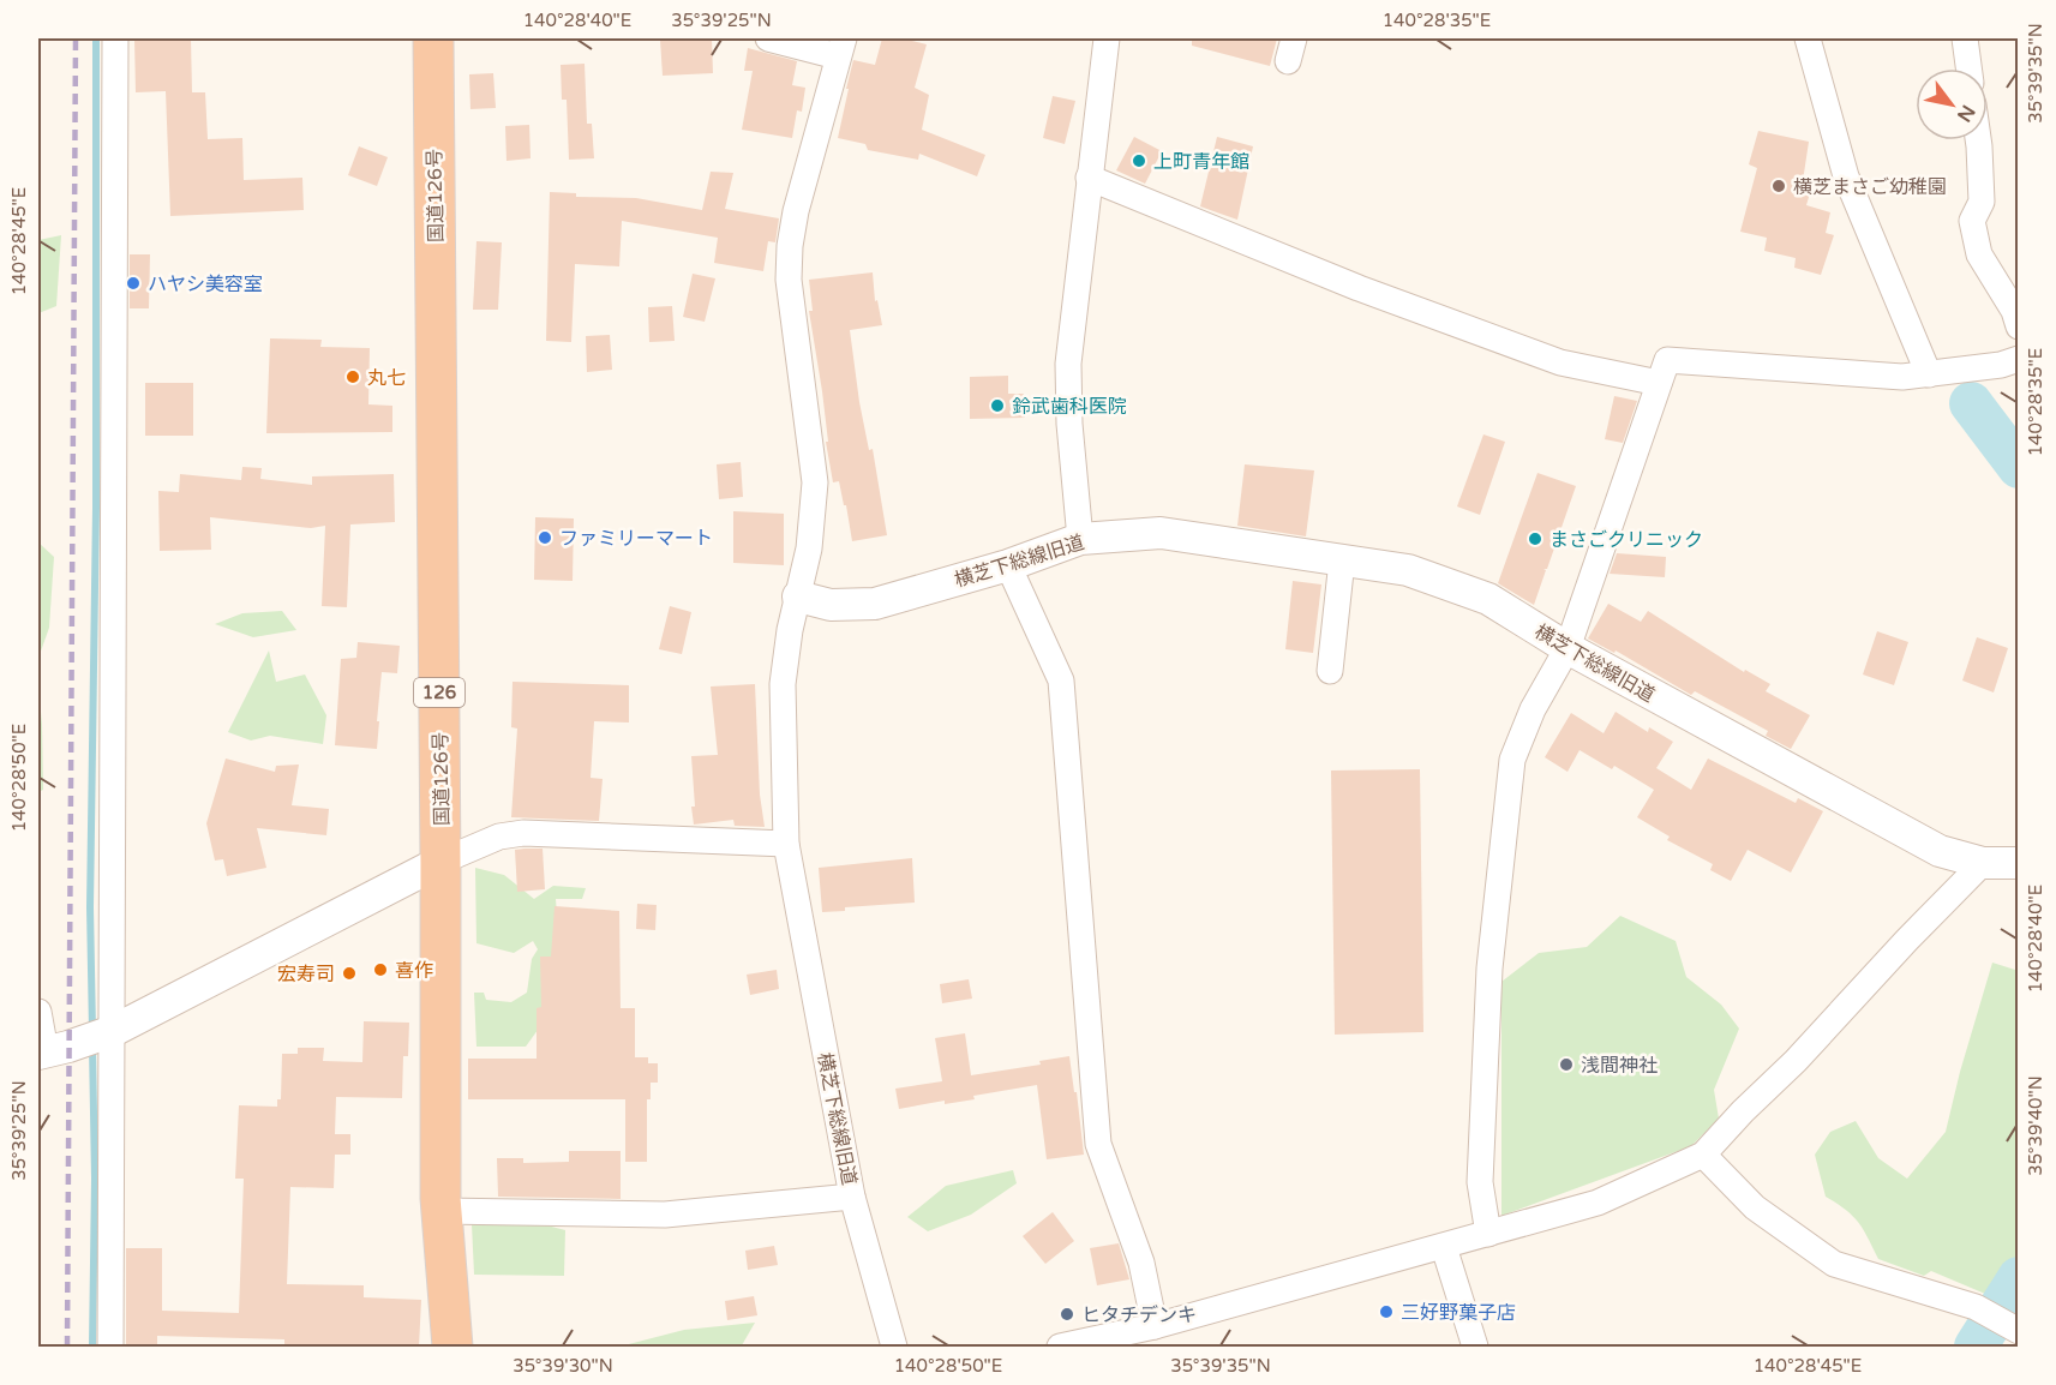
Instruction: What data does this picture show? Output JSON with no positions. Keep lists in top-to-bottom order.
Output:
{
  "streets": {
    "highway": ["国道126号", "126"],
    "street": ["横芝下総線旧道"]
  },
  "places": [
    "上町青年館",
    "横芝まさご幼稚園",
    "ハヤシ美容室",
    "丸七",
    "鈴武歯科医院",
    "ファミリーマート",
    "まさごクリニック",
    "喜作",
    "宏寿司",
    "浅間神社",
    "三好野菓子店",
    "ヒタチデンキ"
  ],
  "north": "bottom right",
  "coordinates": [
    "140°28'40\"E",
    "35°39'25\"N",
    "140°28'35\"E",
    "35°39'35\"N",
    "140°28'45\"E",
    "140°28'50\"E",
    "35°39'40\"N",
    "35°39'30\"N"
  ]
}
